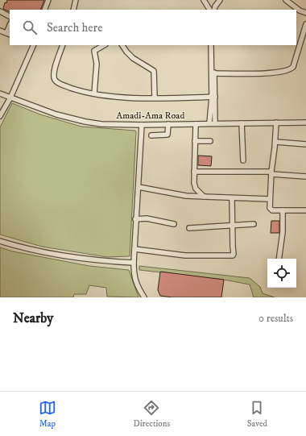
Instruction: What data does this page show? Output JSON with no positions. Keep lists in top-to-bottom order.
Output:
{
  "streets": {
    "street": ["Amadi-Ama Road"]
  },
  "page": {
    "search": "Search here",
    "heading": ["Nearby", "0 results"],
    "nav": ["Map", "Directions", "Saved"]
  }
}
